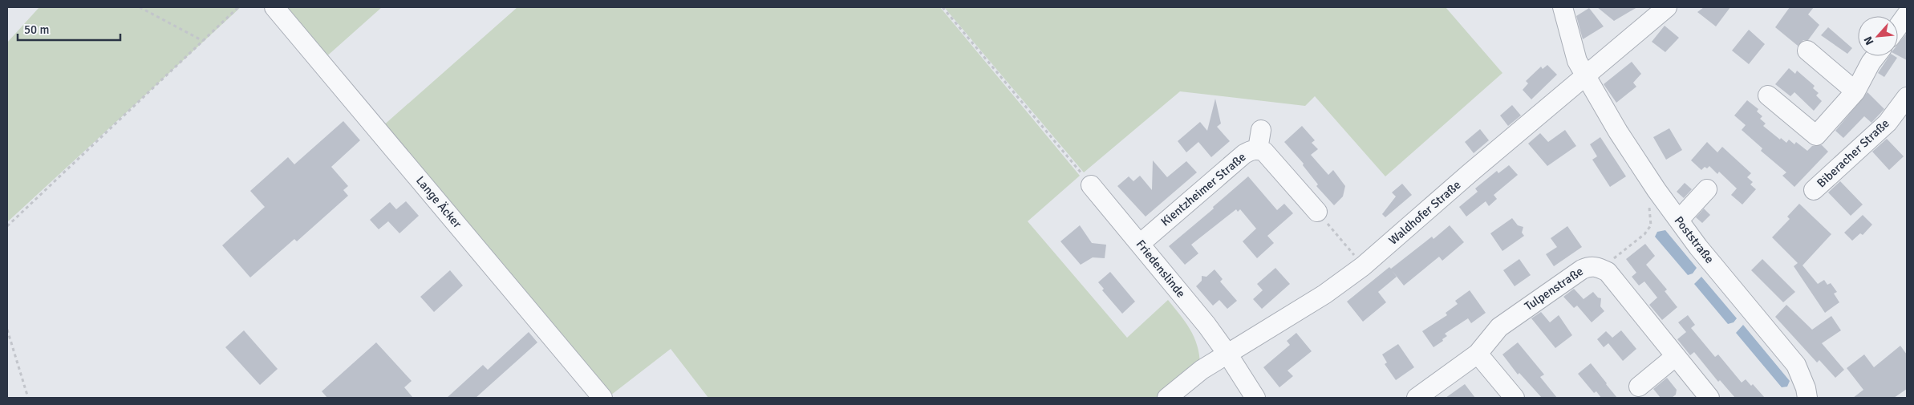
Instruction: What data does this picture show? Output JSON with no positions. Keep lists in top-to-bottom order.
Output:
{
  "streets": {
    "street": [
      "Biberacher Straße",
      "Kientzheimer Straße",
      "Lange Äcker",
      "Waldhofer Straße",
      "Poststraße",
      "Friedenslinde",
      "Tulpenstraße"
    ]
  },
  "crossings": [
    ["Kientzheimer Straße", "Friedenslinde"],
    ["Waldhofer Straße", "Poststraße"],
    ["Waldhofer Straße", "Friedenslinde"]
  ],
  "scale_bar": "50 m",
  "north": "bottom left"
}
